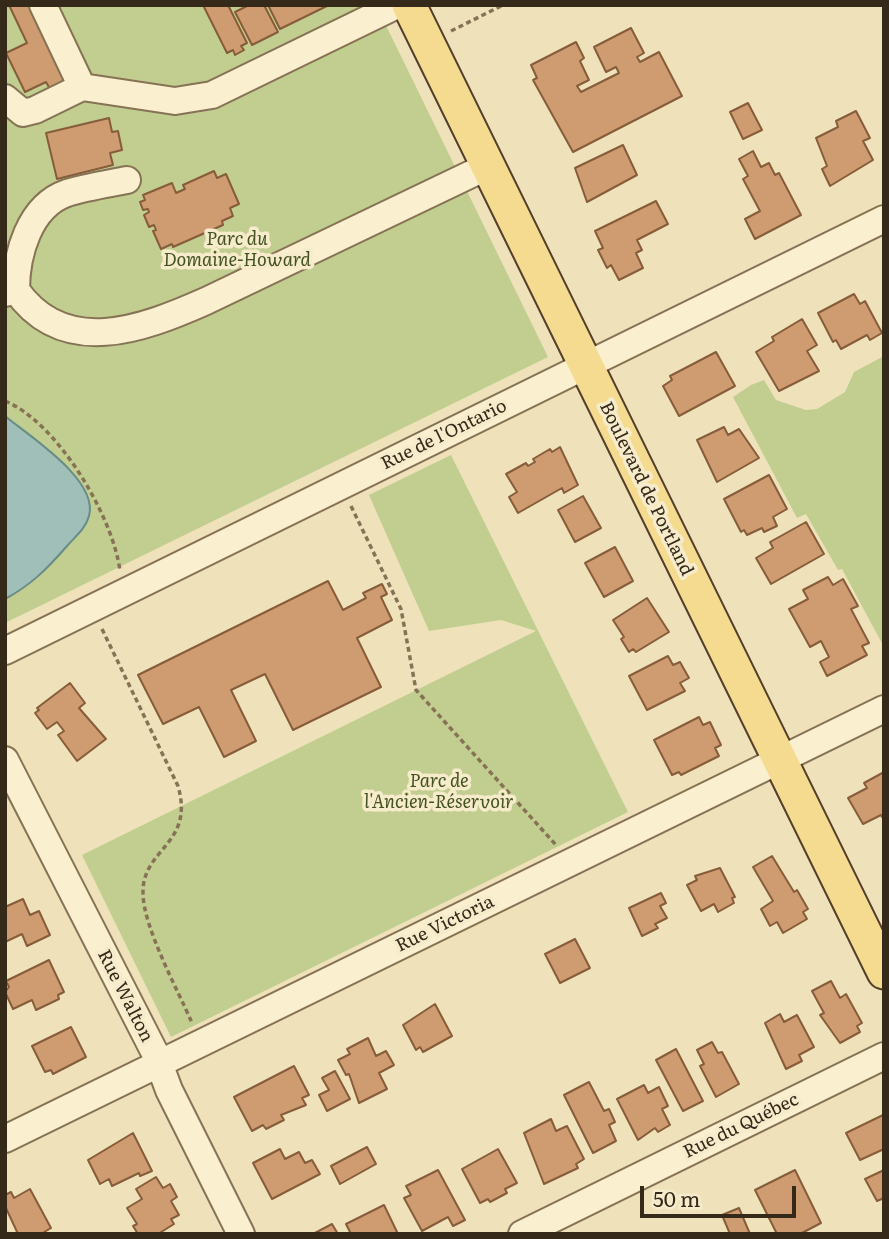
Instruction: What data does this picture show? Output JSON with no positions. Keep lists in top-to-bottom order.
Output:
{
  "streets": {
    "main road": ["Boulevard de Portland"],
    "street": [
      "Rue de l'Ontario",
      "Rue Victoria",
      "Rue Walton",
      "Rue du Québec"
    ]
  },
  "crossings": [
    ["Rue de l'Ontario", "Boulevard de Portland"],
    ["Boulevard de Portland", "Rue Victoria"],
    ["Rue Victoria", "Rue Walton"]
  ],
  "parks": ["Parc du Domaine-Howard", "Parc de l'Ancien-Réservoir"],
  "scale_bar": "50 m"
}
